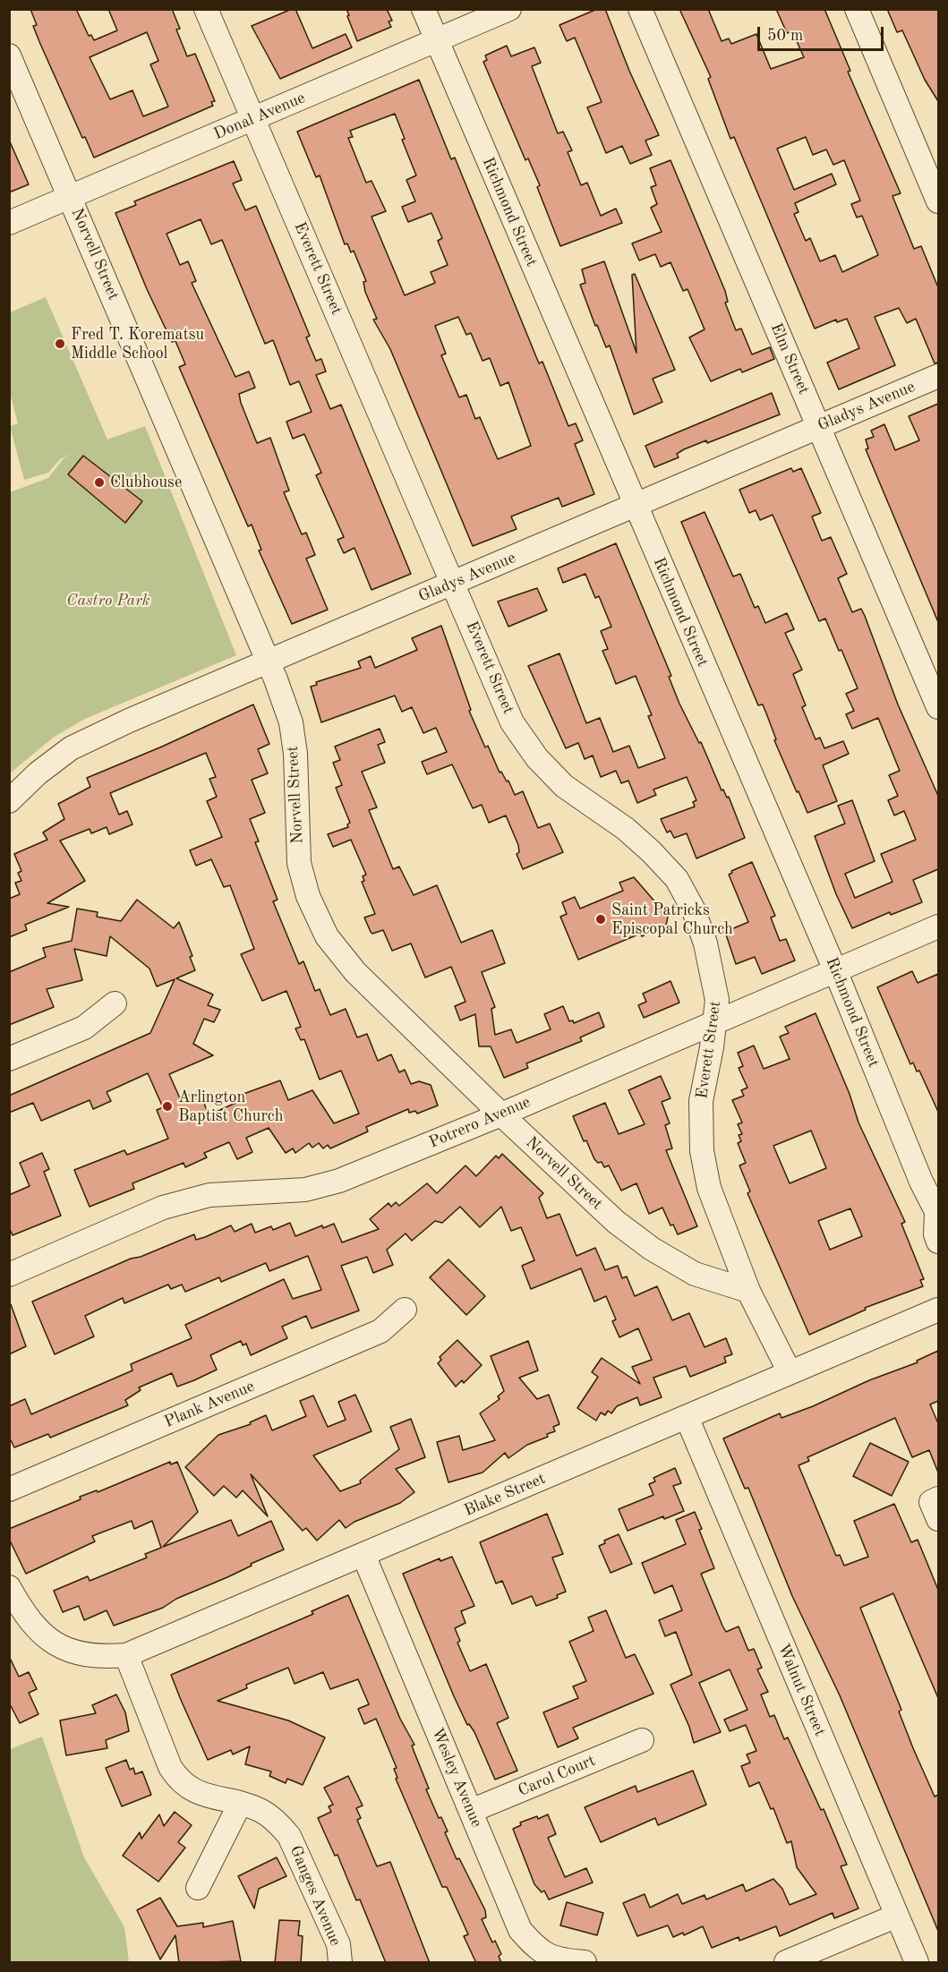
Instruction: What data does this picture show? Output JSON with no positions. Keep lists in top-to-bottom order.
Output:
{
  "streets": {
    "street": [
      "Donal Avenue",
      "Richmond Street",
      "Norvell Street",
      "Everett Street",
      "Elm Street",
      "Gladys Avenue",
      "Potrero Avenue",
      "Plank Avenue",
      "Blake Street",
      "Walnut Street",
      "Carol Court",
      "Wesley Avenue",
      "Ganges Avenue"
    ]
  },
  "crossings": [
    ["Donal Avenue", "Richmond Street"],
    ["Donal Avenue", "Norvell Street"],
    ["Donal Avenue", "Everett Street"],
    ["Richmond Street", "Gladys Avenue"],
    ["Richmond Street", "Potrero Avenue"],
    ["Norvell Street", "Everett Street"],
    ["Norvell Street", "Gladys Avenue"],
    ["Norvell Street", "Potrero Avenue"],
    ["Everett Street", "Gladys Avenue"],
    ["Everett Street", "Potrero Avenue"],
    ["Elm Street", "Gladys Avenue"],
    ["Blake Street", "Walnut Street"],
    ["Blake Street", "Wesley Avenue"],
    ["Blake Street", "Ganges Avenue"],
    ["Carol Court", "Wesley Avenue"]
  ],
  "parks": ["Castro Park"],
  "places": [
    "Fred T. Korematsu Middle School",
    "Clubhouse",
    "Saint Patricks Episcopal Church",
    "Arlington Baptist Church"
  ],
  "scale_bar": "50 m"
}
